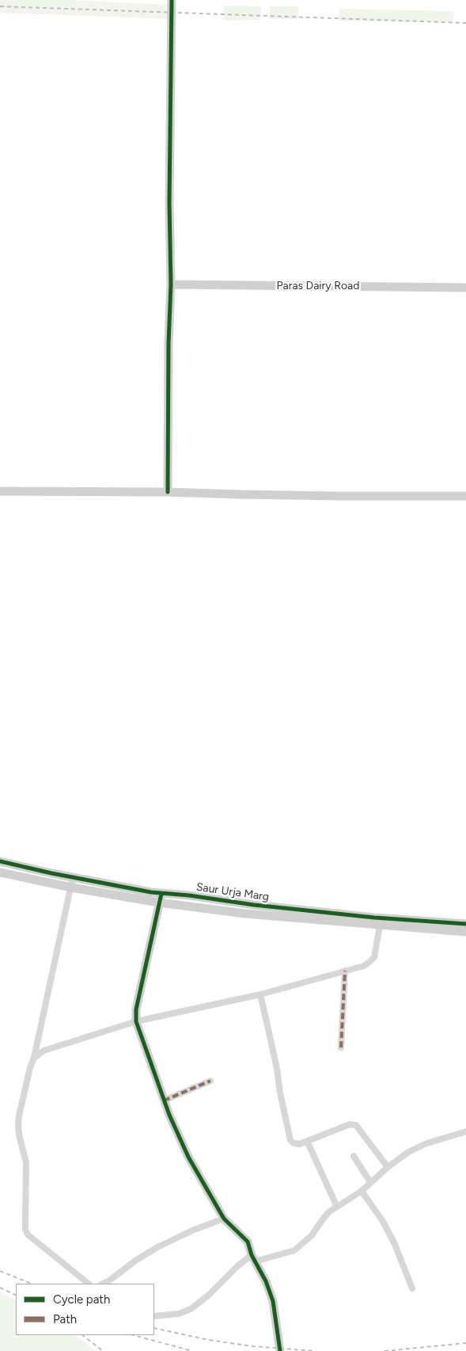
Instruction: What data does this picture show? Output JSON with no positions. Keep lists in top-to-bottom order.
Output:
{
  "streets": {
    "street": ["Paras Dairy Road", "Saur Urja Marg"]
  },
  "legend": ["Cycle path", "Path"]
}
